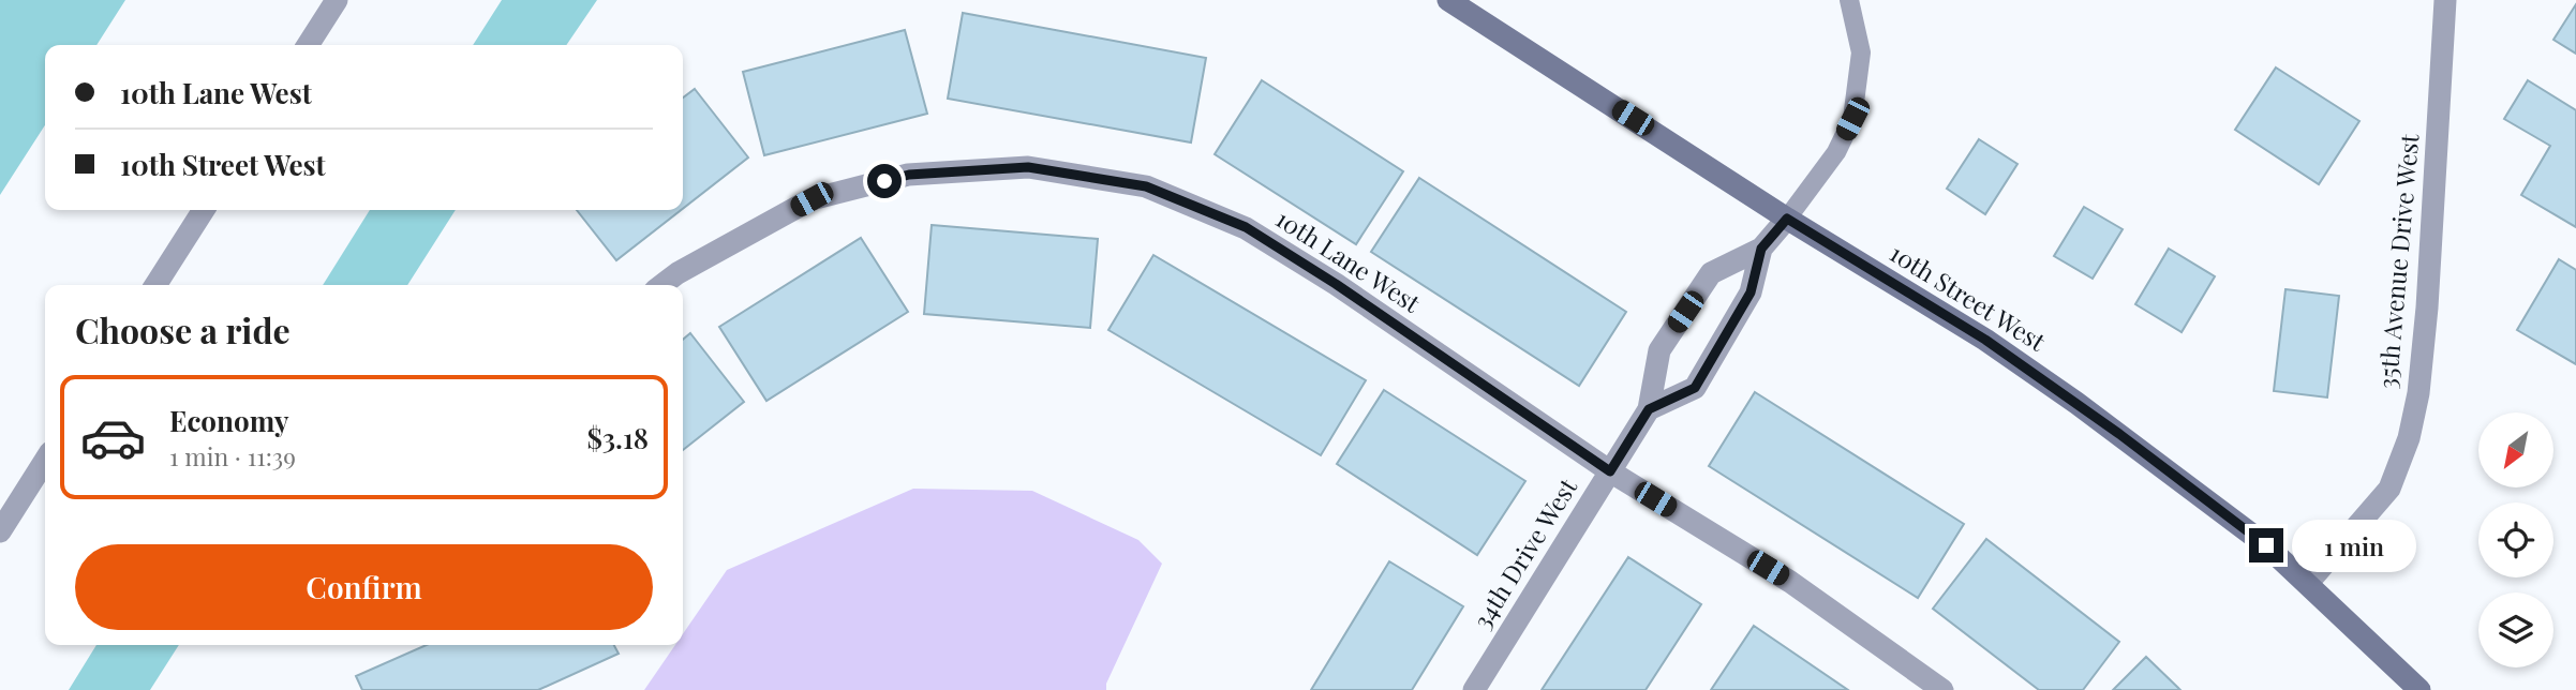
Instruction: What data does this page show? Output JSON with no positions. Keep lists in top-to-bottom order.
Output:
{
  "streets": {
    "street": [
      "10th Lane West",
      "35th Avenue Drive West",
      "10th Street West",
      "34th Drive West"
    ]
  },
  "crossings": [
    ["10th Lane West", "34th Drive West"],
    ["35th Avenue Drive West", "10th Street West"],
    ["10th Street West", "34th Drive West"]
  ],
  "north": "bottom left",
  "page": {
    "banner": ["10th Lane West", "10th Street West"],
    "heading": "Choose a ride",
    "list": [
      {
        "name": "Economy",
        "note": "1 min · 11:39",
        "value": "$3.18"
      }
    ],
    "bubble": "1 min",
    "buttons": "Confirm"
  }
}
